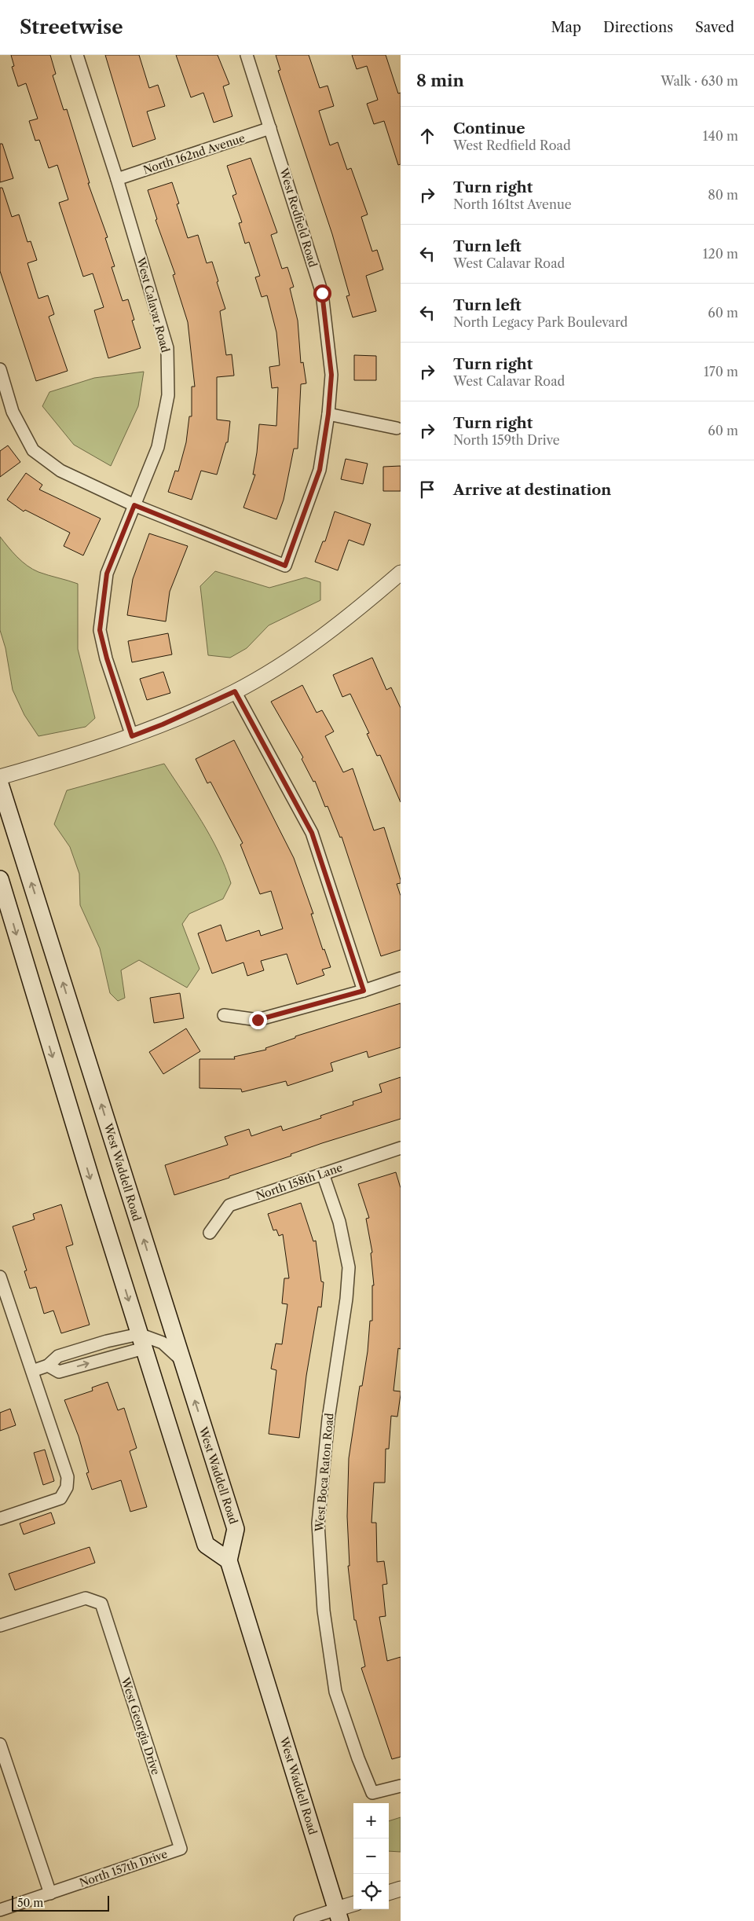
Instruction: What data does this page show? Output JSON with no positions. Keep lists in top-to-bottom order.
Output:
{
  "streets": {
    "main road": ["West Waddell Road"],
    "street": [
      "North 162nd Avenue",
      "West Redfield Road",
      "West Calavar Road",
      "North 158th Lane",
      "West Boca Raton Road",
      "West Georgia Drive",
      "North 157th Drive"
    ]
  },
  "crossings": [
    ["North 162nd Avenue", "West Redfield Road"],
    ["North 162nd Avenue", "West Calavar Road"],
    ["West Redfield Road", "West Calavar Road"],
    ["North 158th Lane", "West Boca Raton Road"],
    ["West Georgia Drive", "North 157th Drive"]
  ],
  "scale_bar": "50 m",
  "page": {
    "header": "Streetwise",
    "nav": ["Map", "Directions", "Saved"],
    "heading": ["8 min", "Walk · 630 m"],
    "list": [
      ["Continue", "West Redfield Road", "140 m"],
      ["Turn right", "North 161tst Avenue", "80 m"],
      ["Turn left", "West Calavar Road", "120 m"],
      ["Turn left", "North Legacy Park Boulevard", "60 m"],
      ["Turn right", "West Calavar Road", "170 m"],
      ["Turn right", "North 159th Drive", "60 m"],
      "Arrive at destination"
    ],
    "map_buttons": ["+", "−"],
    "scale": "50 m"
  }
}
